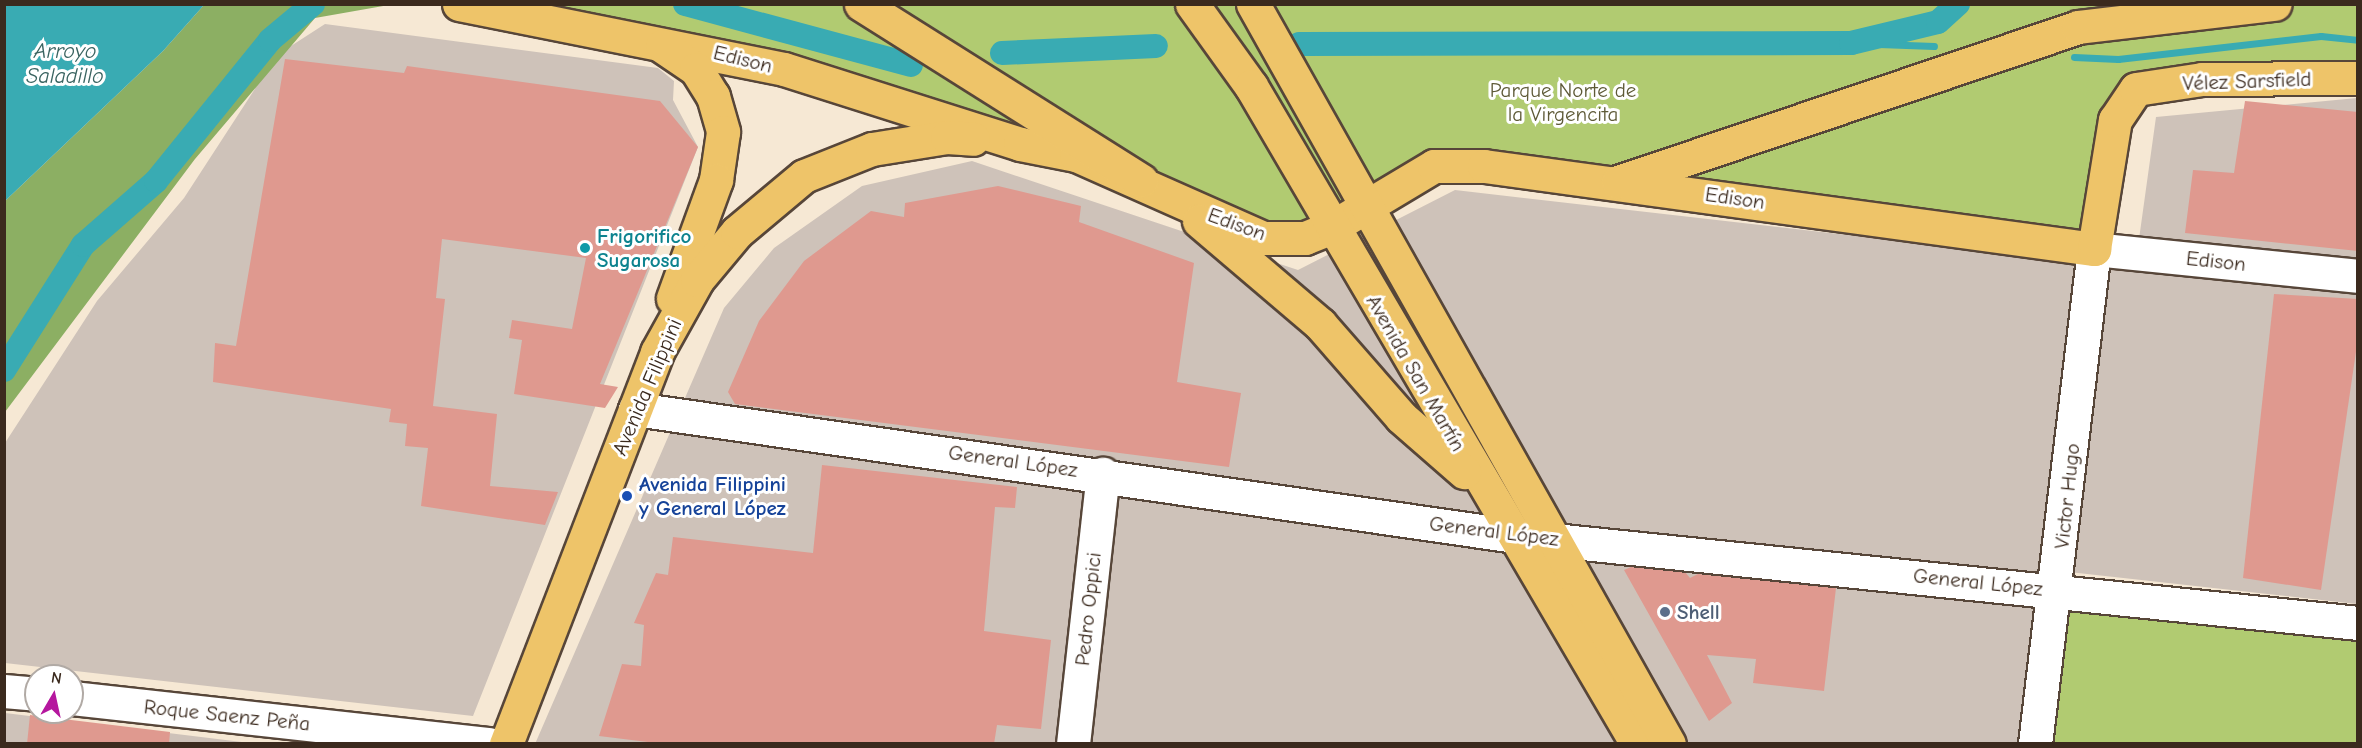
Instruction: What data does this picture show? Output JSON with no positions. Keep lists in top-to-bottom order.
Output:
{
  "streets": {
    "main road": [
      "Edison",
      "Vélez Sarsfield",
      "Avenida San Martín",
      "Avenida Filippini"
    ],
    "street": [
      "General López",
      "Victor Hugo",
      "Pedro Oppici",
      "Roque Saenz Peña"
    ]
  },
  "crossings": [
    ["Edison", "Vélez Sarsfield"],
    ["Edison", "Avenida San Martín"],
    ["Edison", "Avenida Filippini"],
    ["Edison", "Victor Hugo"],
    ["Vélez Sarsfield", "Victor Hugo"],
    ["Avenida San Martín", "General López"],
    ["Avenida Filippini", "General López"],
    ["General López", "Victor Hugo"],
    ["General López", "Pedro Oppici"]
  ],
  "water": ["Arroyo Saladillo"],
  "parks": ["Parque Norte de la Virgencita"],
  "places": ["Frigorifico Sugarosa", "Avenida Filippini y General López", "Shell"],
  "north": "top"
}
